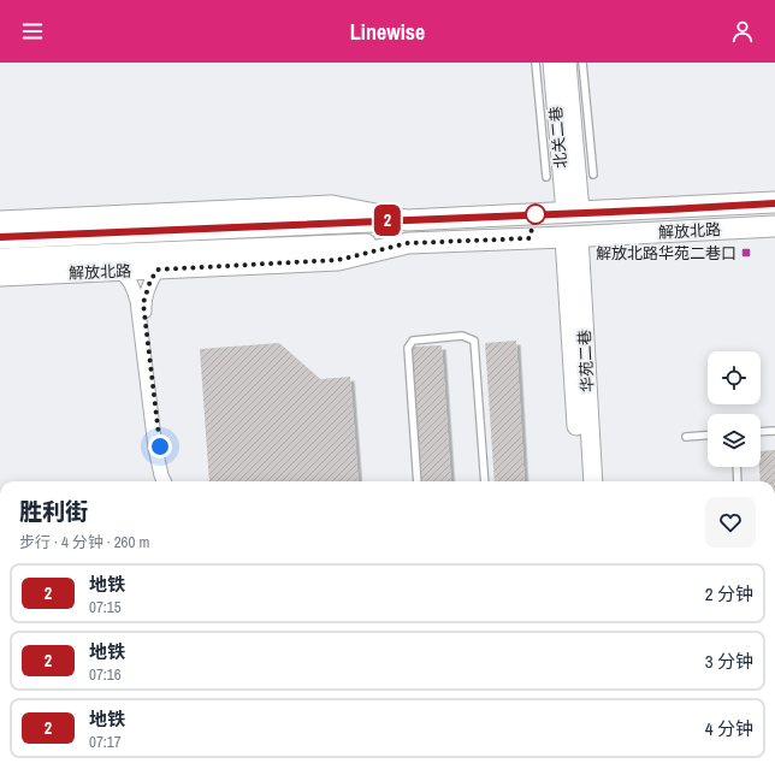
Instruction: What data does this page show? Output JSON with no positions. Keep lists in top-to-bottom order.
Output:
{
  "streets": {
    "main road": ["解放北路"],
    "street": ["北关二巷", "华苑二巷"]
  },
  "crossings": [
    ["北关二巷", "解放北路"],
    ["解放北路", "华苑二巷"]
  ],
  "places": {
    "transit": ["解放北路华苑二巷口"]
  },
  "lines": ["metro line 2"],
  "page": {
    "header": "Linewise",
    "on_map": "2",
    "heading": ["胜利街", "步行 · 4 分钟 · 260 m"],
    "list": [
      {
        "mark": "2",
        "name": "地铁",
        "note": "07:15",
        "value": "2 分钟"
      },
      {
        "mark": "2",
        "name": "地铁",
        "note": "07:16",
        "value": "3 分钟"
      },
      {
        "mark": "2",
        "name": "地铁",
        "note": "07:17",
        "value": "4 分钟"
      }
    ]
  }
}
